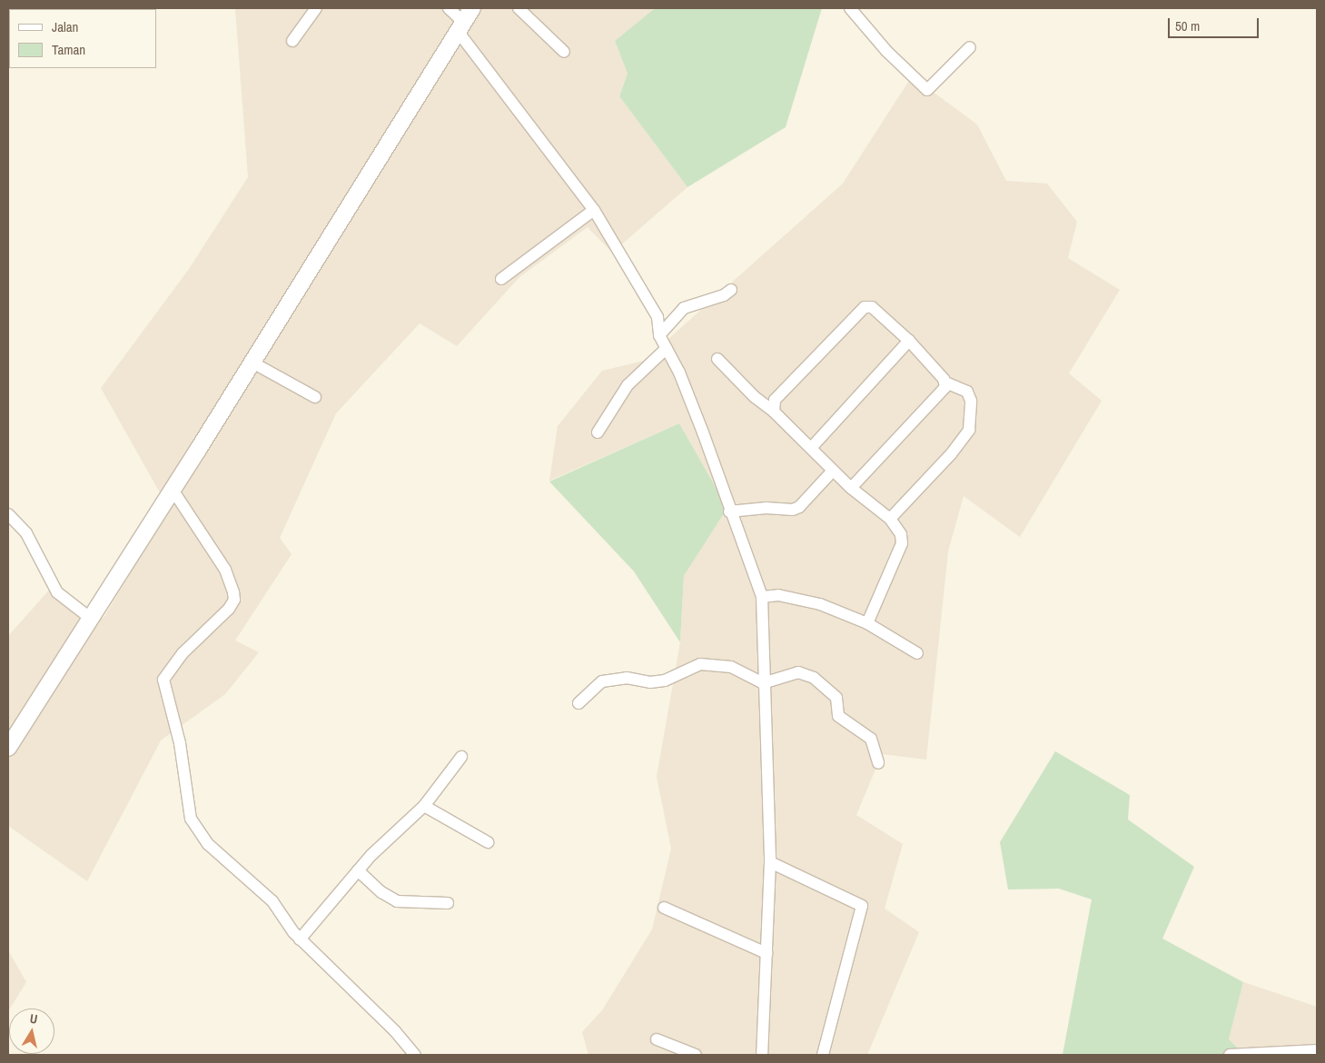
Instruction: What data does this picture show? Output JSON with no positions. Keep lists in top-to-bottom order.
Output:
{
  "legend": ["Jalan", "Taman"],
  "scale_bar": "50 m",
  "north": "top"
}
